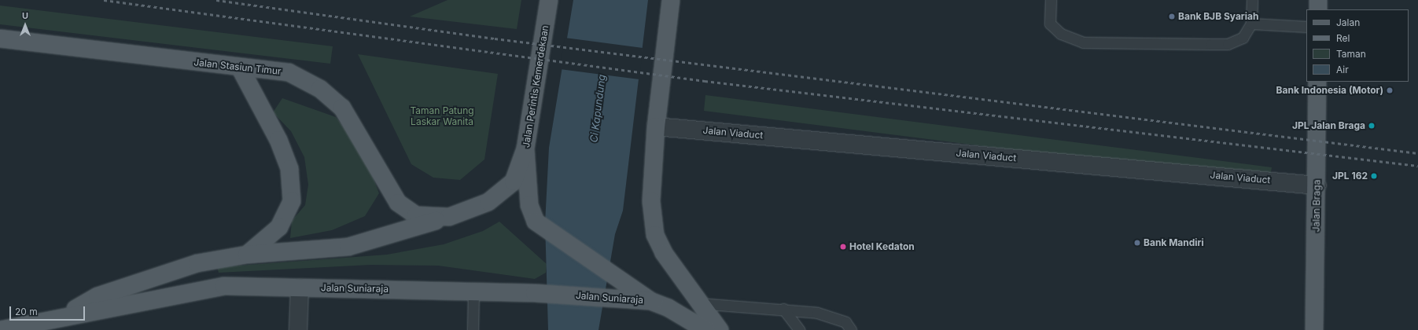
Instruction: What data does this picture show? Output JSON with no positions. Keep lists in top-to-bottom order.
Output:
{
  "streets": {
    "main road": [
      "Jalan Stasiun Timur",
      "Jalan Perintis Kemerdekaan",
      "Jalan Braga",
      "Jalan Suniaraja"
    ],
    "street": ["Jalan Viaduct"]
  },
  "crossings": [
    ["Jalan Stasiun Timur", "Jalan Perintis Kemerdekaan"],
    ["Jalan Perintis Kemerdekaan", "Jalan Suniaraja"],
    ["Jalan Viaduct", "Jalan Braga"]
  ],
  "water": ["Ci Kapundung"],
  "parks": ["Taman Patung Laskar Wanita"],
  "places": [
    "Bank BJB Syariah",
    "Bank Indonesia (Motor)",
    "JPL Jalan Braga",
    "JPL 162",
    "Bank Mandiri",
    "Hotel Kedaton"
  ],
  "legend": [
    "Jalan",
    "Rel",
    "Taman",
    "Air"
  ],
  "scale_bar": "20 m",
  "north": "top"
}
